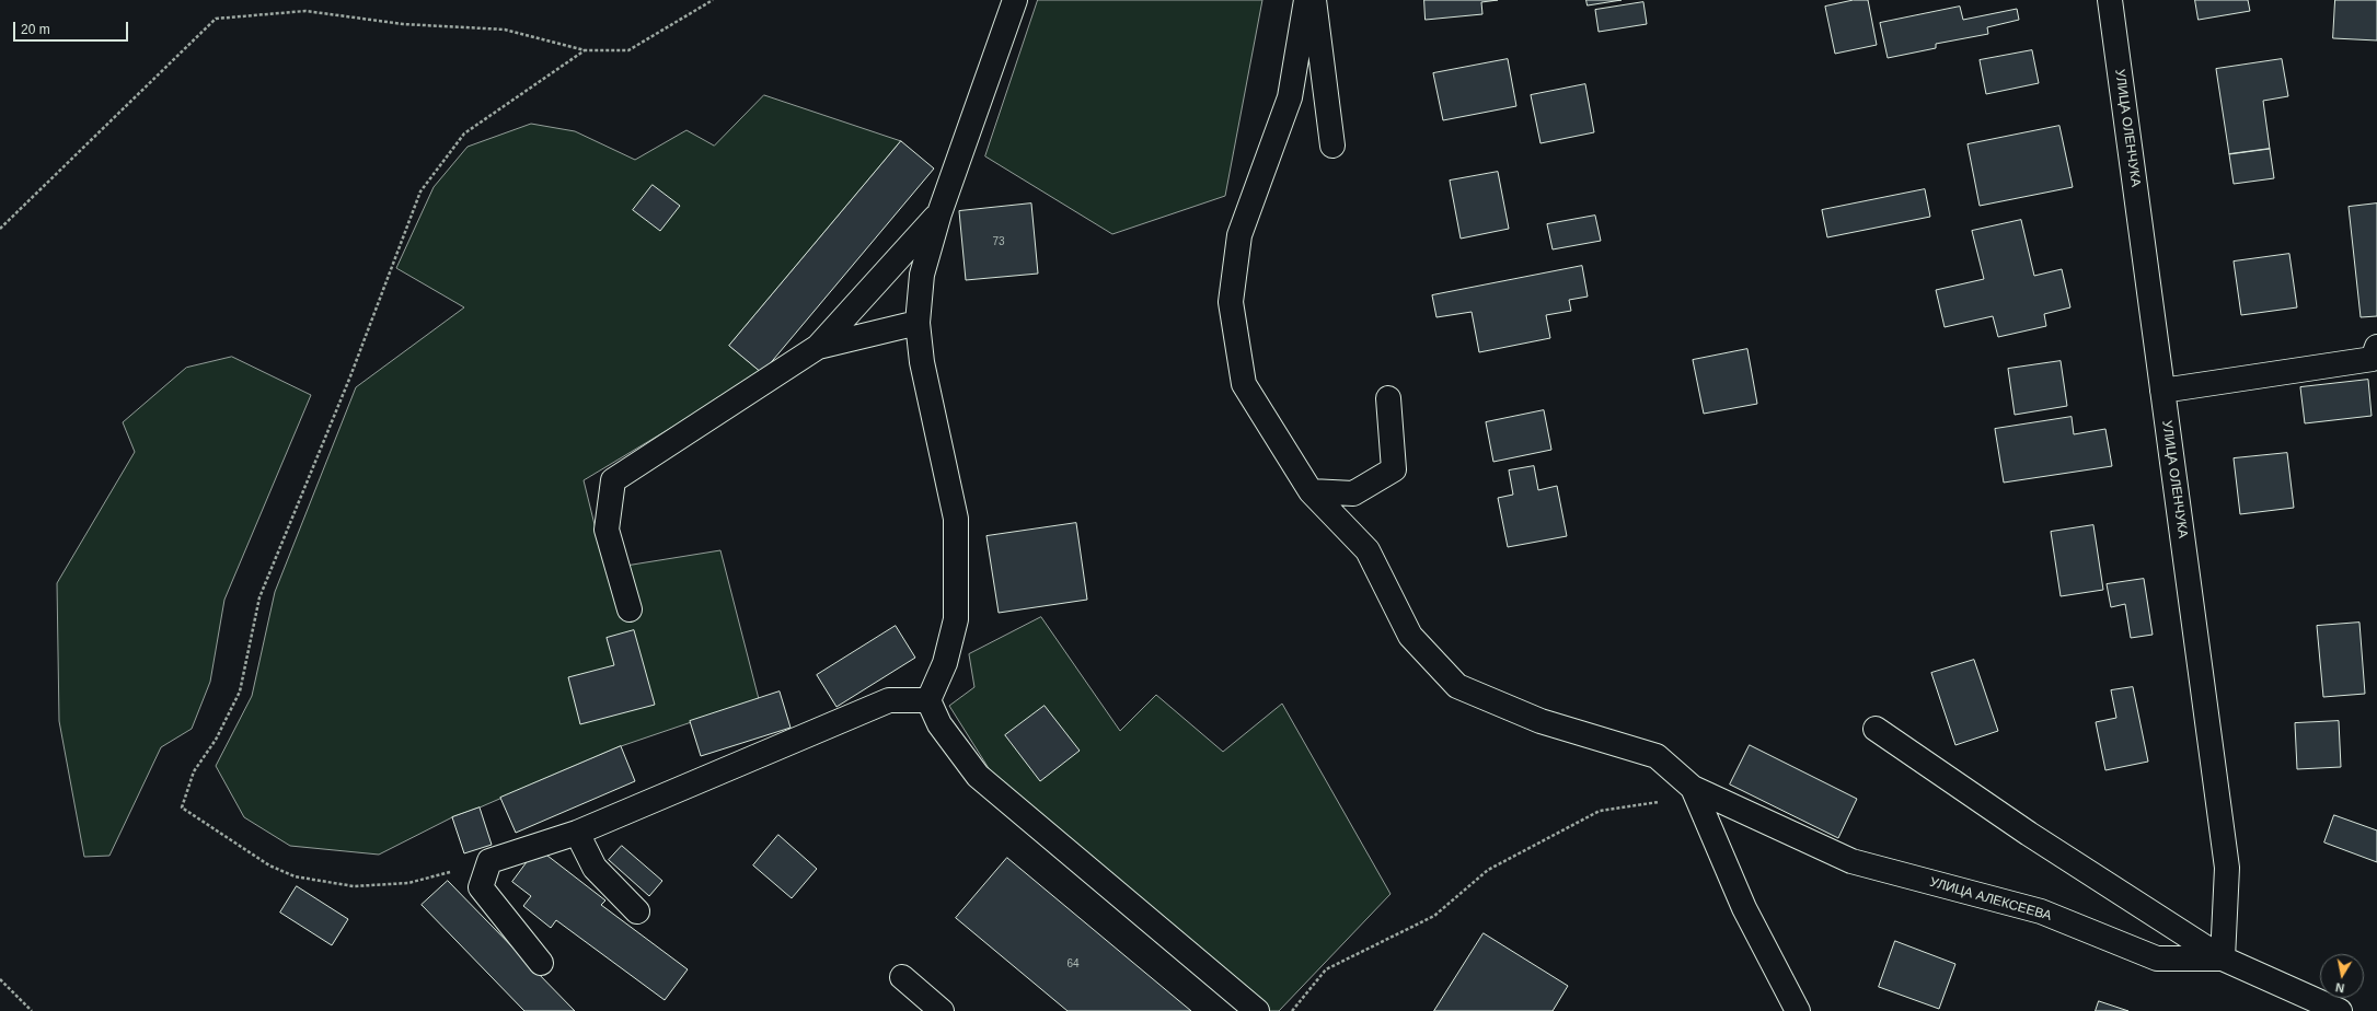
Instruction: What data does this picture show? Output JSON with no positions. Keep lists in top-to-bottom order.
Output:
{
  "streets": {
    "street": ["УЛИЦА ОЛЕНЧУКА", "УЛИЦА АЛЕКСЕЕВА"]
  },
  "crossings": [
    ["УЛИЦА ОЛЕНЧУКА", "УЛИЦА АЛЕКСЕЕВА"]
  ],
  "house_numbers": ["73", "64"],
  "scale_bar": "20 m",
  "north": "bottom"
}
